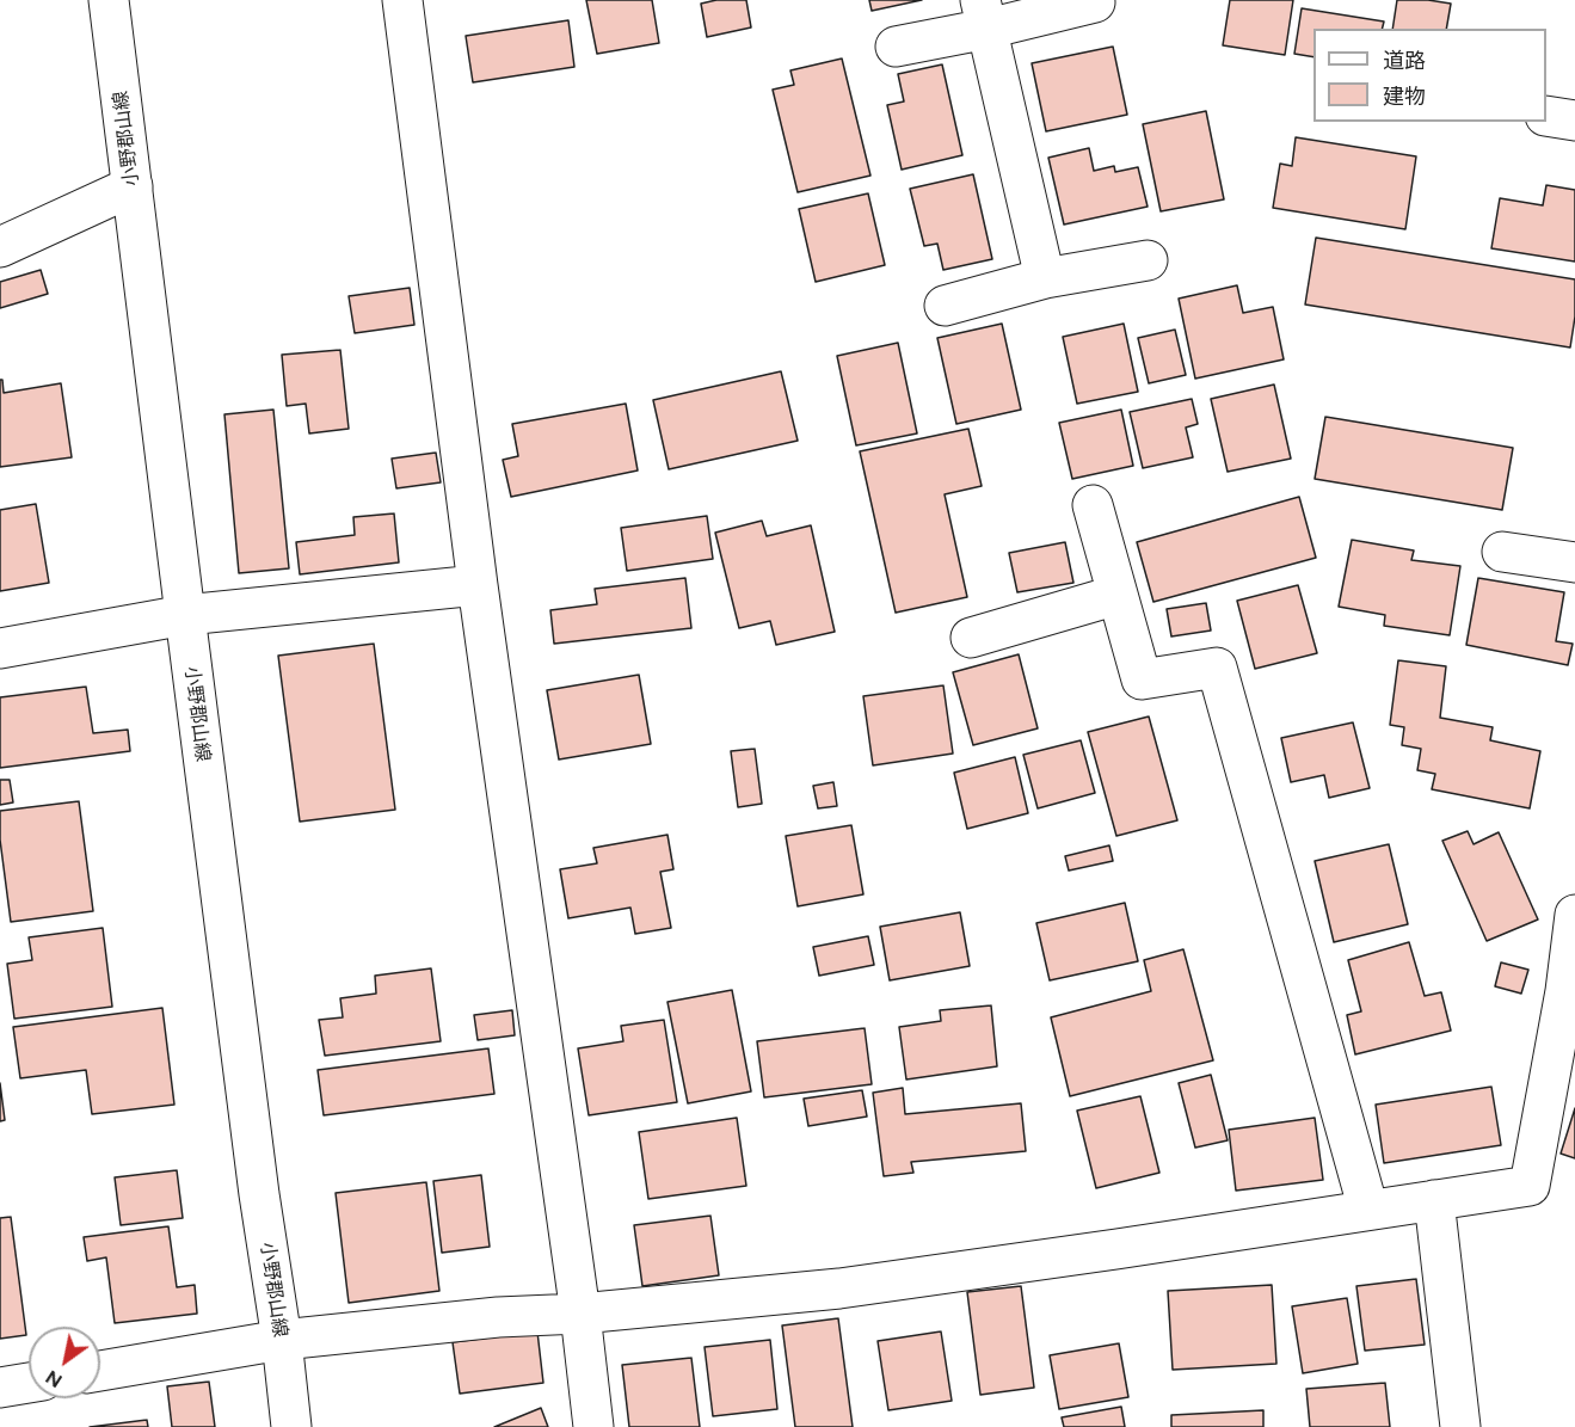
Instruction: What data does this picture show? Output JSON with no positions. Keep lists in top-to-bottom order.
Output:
{
  "streets": {
    "street": ["小野郡山線"]
  },
  "legend": ["道路", "建物"],
  "north": "bottom left"
}
